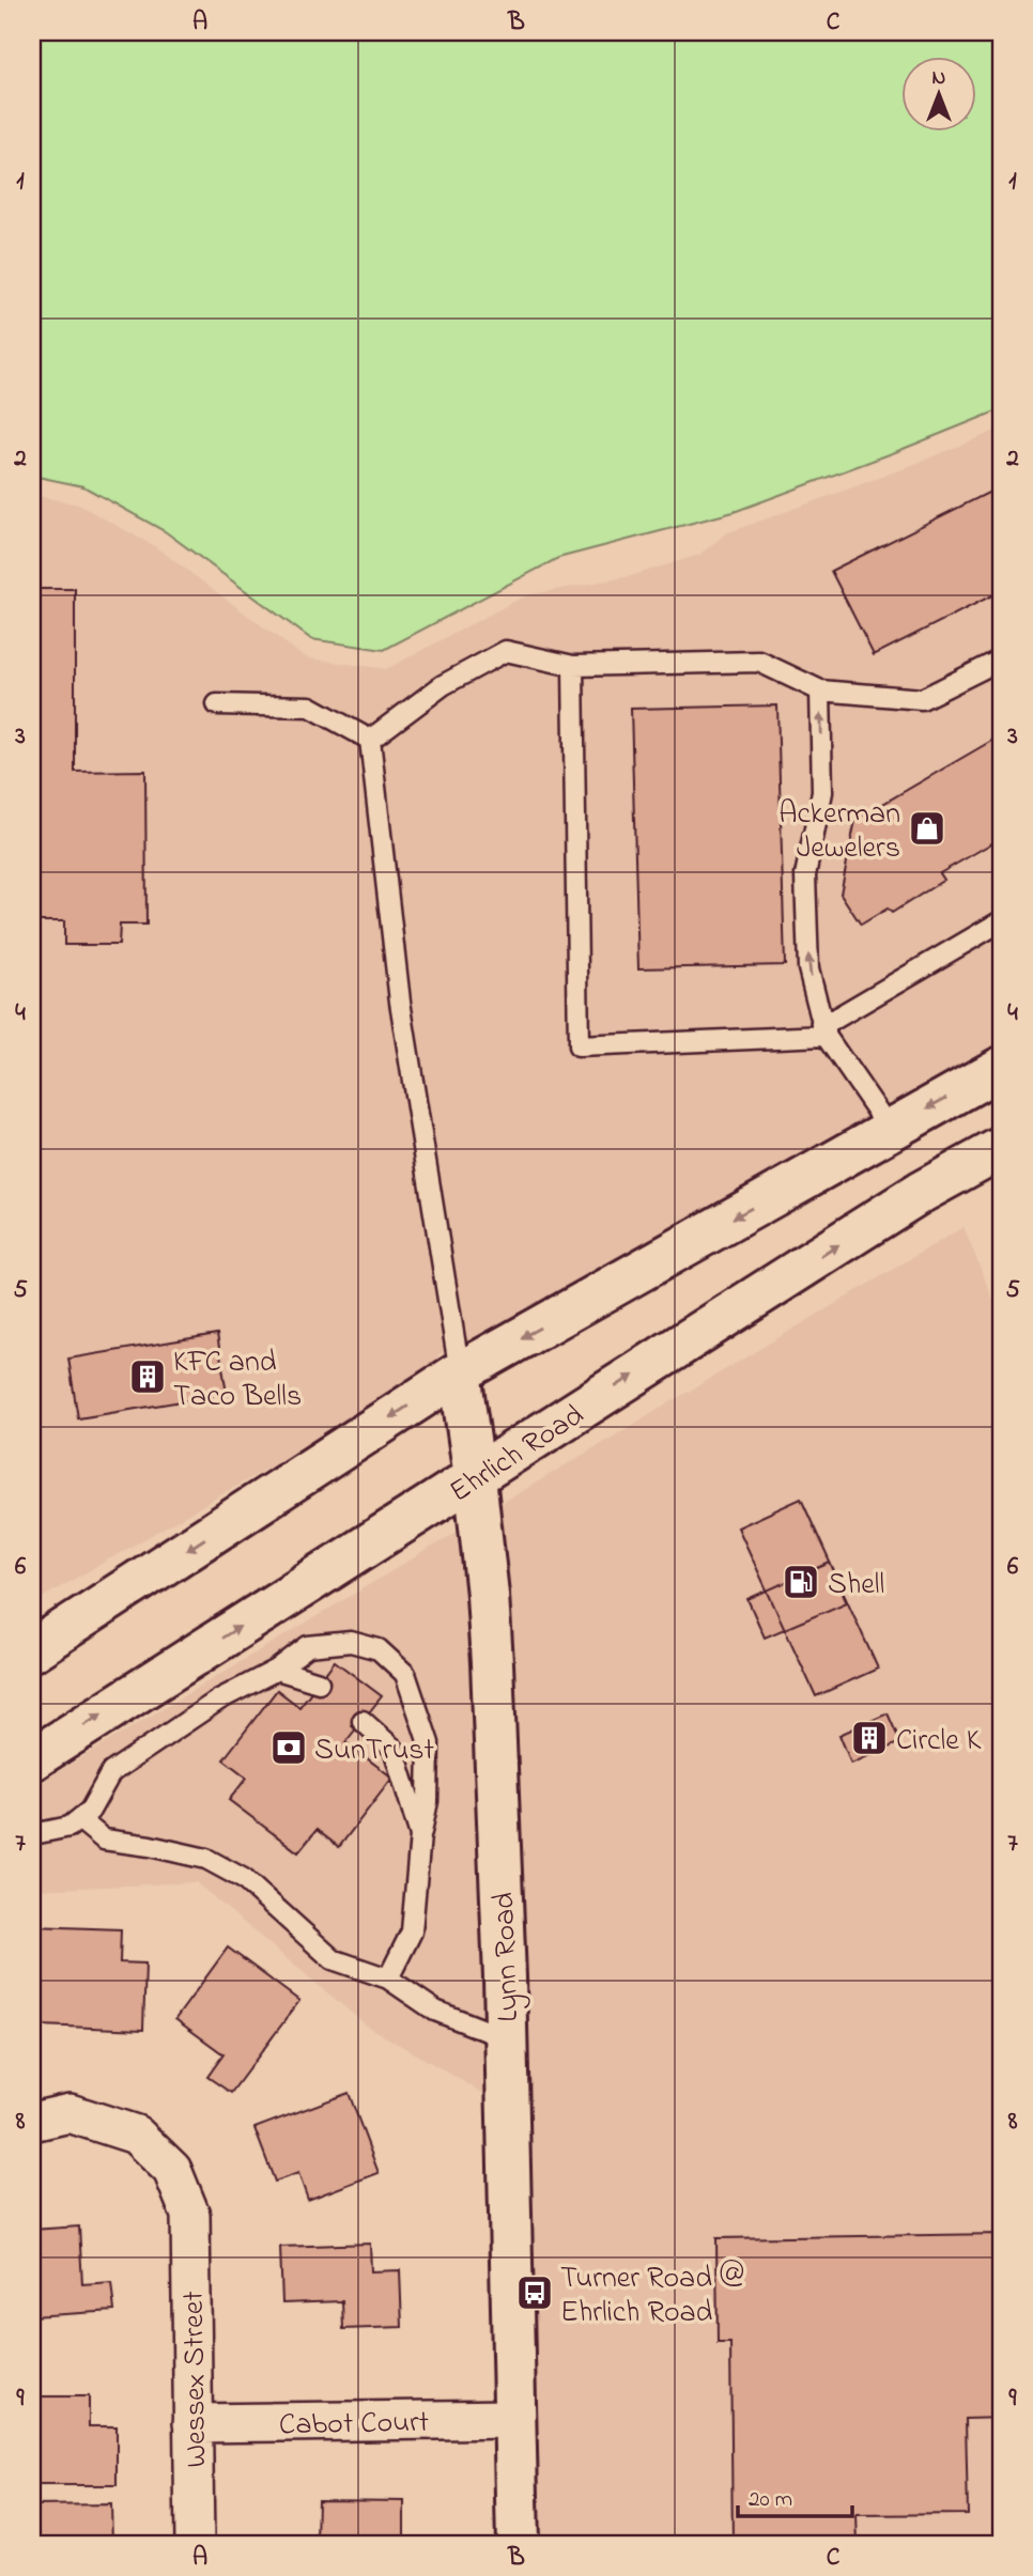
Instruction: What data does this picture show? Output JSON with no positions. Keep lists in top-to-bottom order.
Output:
{
  "streets": {
    "main road": ["Ehrlich Road", "Lynn Road"],
    "street": ["Wessex Street", "Cabot Court"]
  },
  "crossings": [
    ["Ehrlich Road", "Lynn Road"],
    ["Lynn Road", "Cabot Court"],
    ["Wessex Street", "Cabot Court"]
  ],
  "places": {
    "shop": ["Ackerman Jewelers"],
    "building": ["KFC and Taco Bells", "Circle K"],
    "fuel station": ["Shell"],
    "bank": ["SunTrust"],
    "bus stop": ["Turner Road @ Ehrlich Road"]
  },
  "scale_bar": "20 m",
  "north": "top",
  "grid": {
    "columns": ["A", "B", "C"],
    "rows": [
      "1",
      "2",
      "3",
      "4",
      "5",
      "6",
      "7",
      "8",
      "9"
    ]
  }
}
